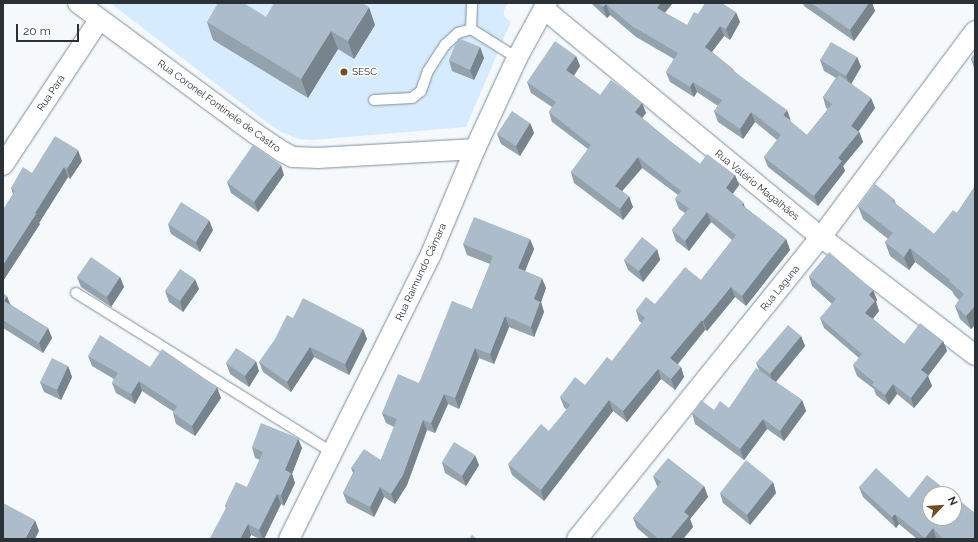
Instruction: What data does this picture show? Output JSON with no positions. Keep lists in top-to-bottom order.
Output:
{
  "streets": {
    "street": [
      "Rua Pará",
      "Rua Coronel Fontinele de Castro",
      "Rua Valério Magalhães",
      "Rua Raimundo Câmara",
      "Rua Laguna"
    ]
  },
  "crossings": [
    ["Rua Pará", "Rua Coronel Fontinele de Castro"],
    ["Rua Coronel Fontinele de Castro", "Rua Raimundo Câmara"],
    ["Rua Valério Magalhães", "Rua Raimundo Câmara"],
    ["Rua Valério Magalhães", "Rua Laguna"]
  ],
  "places": ["SESC"],
  "scale_bar": "20 m",
  "north": "top right"
}
